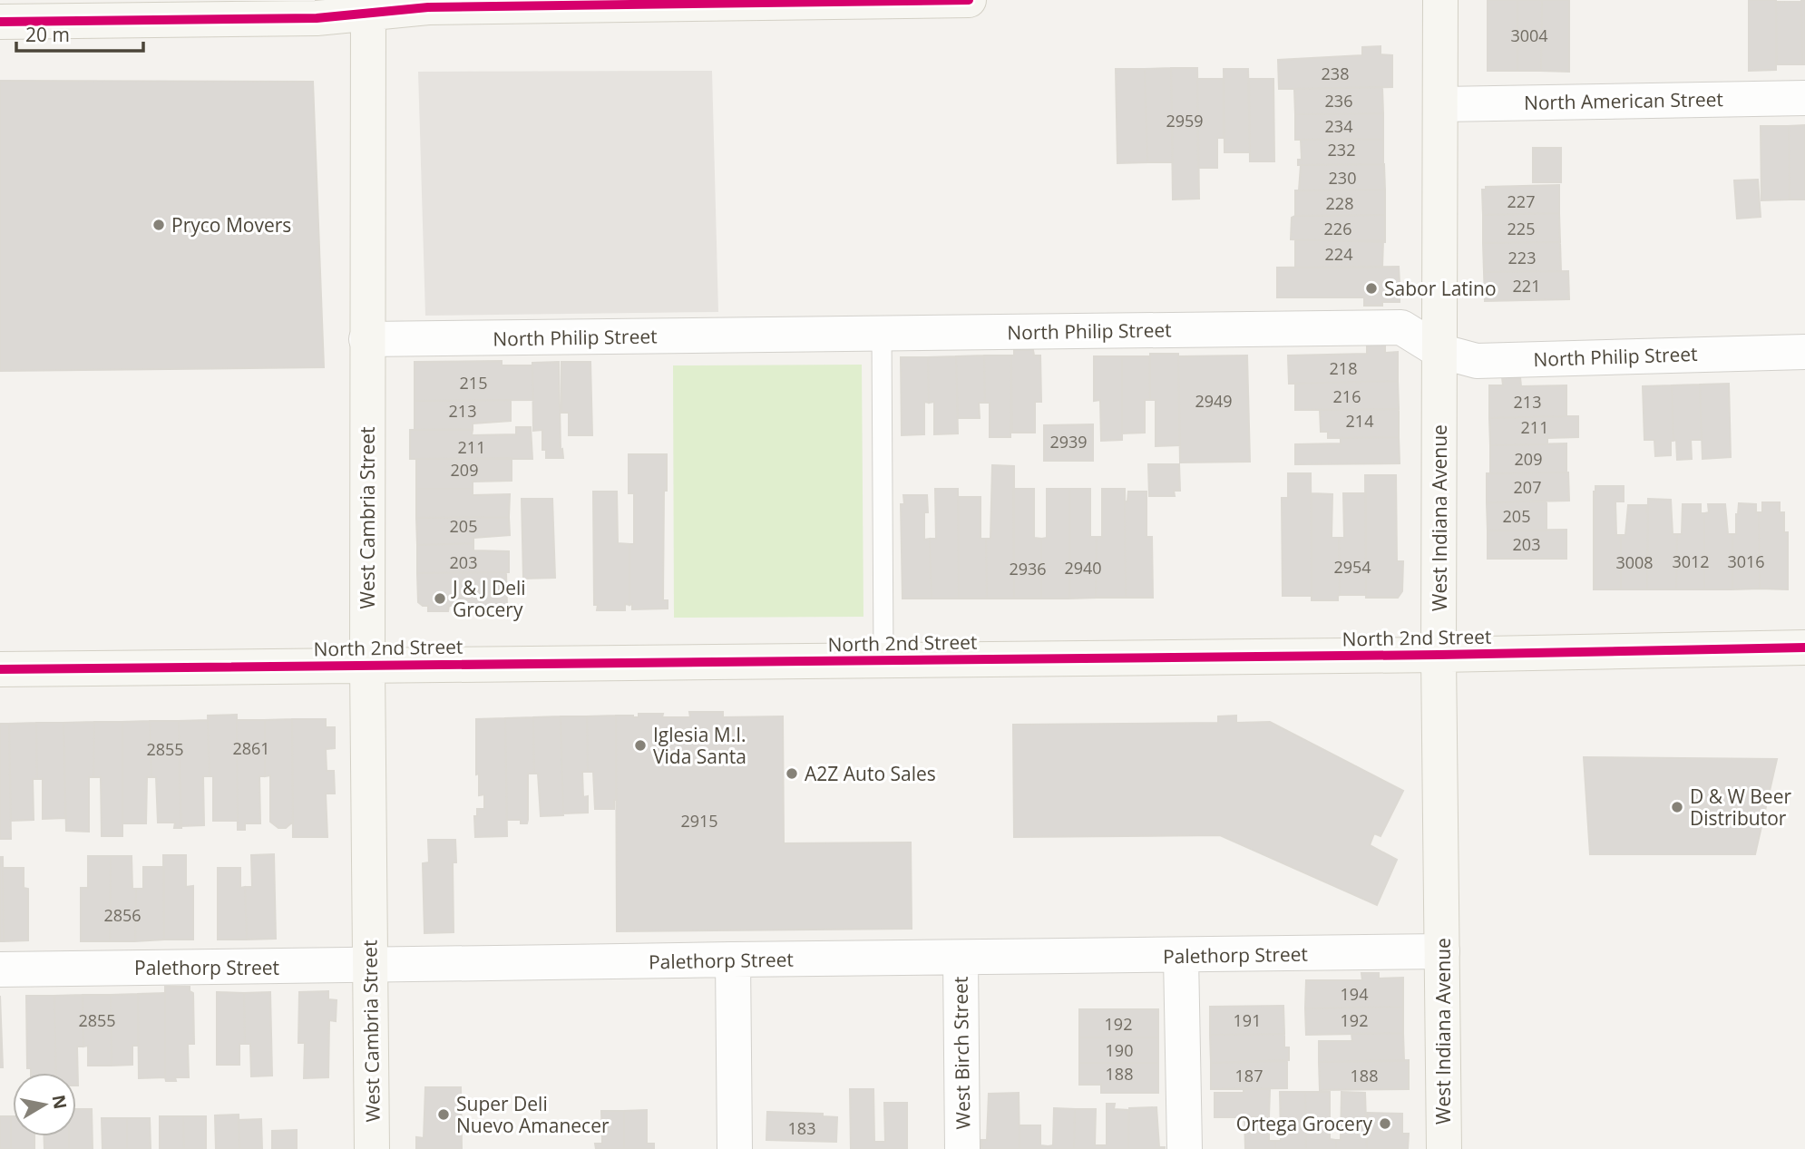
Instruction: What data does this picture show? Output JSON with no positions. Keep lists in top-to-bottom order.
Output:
{
  "streets": {
    "street": [
      "North American Street",
      "North Philip Street",
      "West Cambria Street",
      "West Indiana Avenue",
      "North 2nd Street",
      "Palethorp Street",
      "West Birch Street"
    ]
  },
  "crossings": [
    ["North American Street", "West Indiana Avenue"],
    ["North Philip Street", "West Cambria Street"],
    ["North Philip Street", "West Indiana Avenue"],
    ["West Cambria Street", "North 2nd Street"],
    ["West Cambria Street", "Palethorp Street"],
    ["West Indiana Avenue", "North 2nd Street"],
    ["West Indiana Avenue", "Palethorp Street"],
    ["Palethorp Street", "West Birch Street"]
  ],
  "places": [
    "Pryco Movers",
    "Sabor Latino",
    "J & J Deli Grocery",
    "Iglesia M.I. Vida Santa",
    "A2Z Auto Sales",
    "D & W Beer Distributor",
    "Super Deli Nuevo Amanecer",
    "Ortega Grocery"
  ],
  "house_numbers": [
    "3004",
    "238",
    "236",
    "2959",
    "234",
    "232",
    "230",
    "227",
    "228",
    "226",
    "225",
    "224",
    "223",
    "221",
    "218",
    "215",
    "216",
    "2949",
    "213",
    "213",
    "214",
    "211",
    "2939",
    "211",
    "209",
    "209",
    "207",
    "205",
    "205",
    "203",
    "3012",
    "3016",
    "203",
    "3008",
    "2954",
    "2940",
    "2936",
    "2861",
    "2855",
    "2915",
    "2856",
    "194",
    "2855",
    "191",
    "192",
    "192",
    "190",
    "188",
    "187",
    "188",
    "183"
  ],
  "scale_bar": "20 m",
  "north": "right"
}
